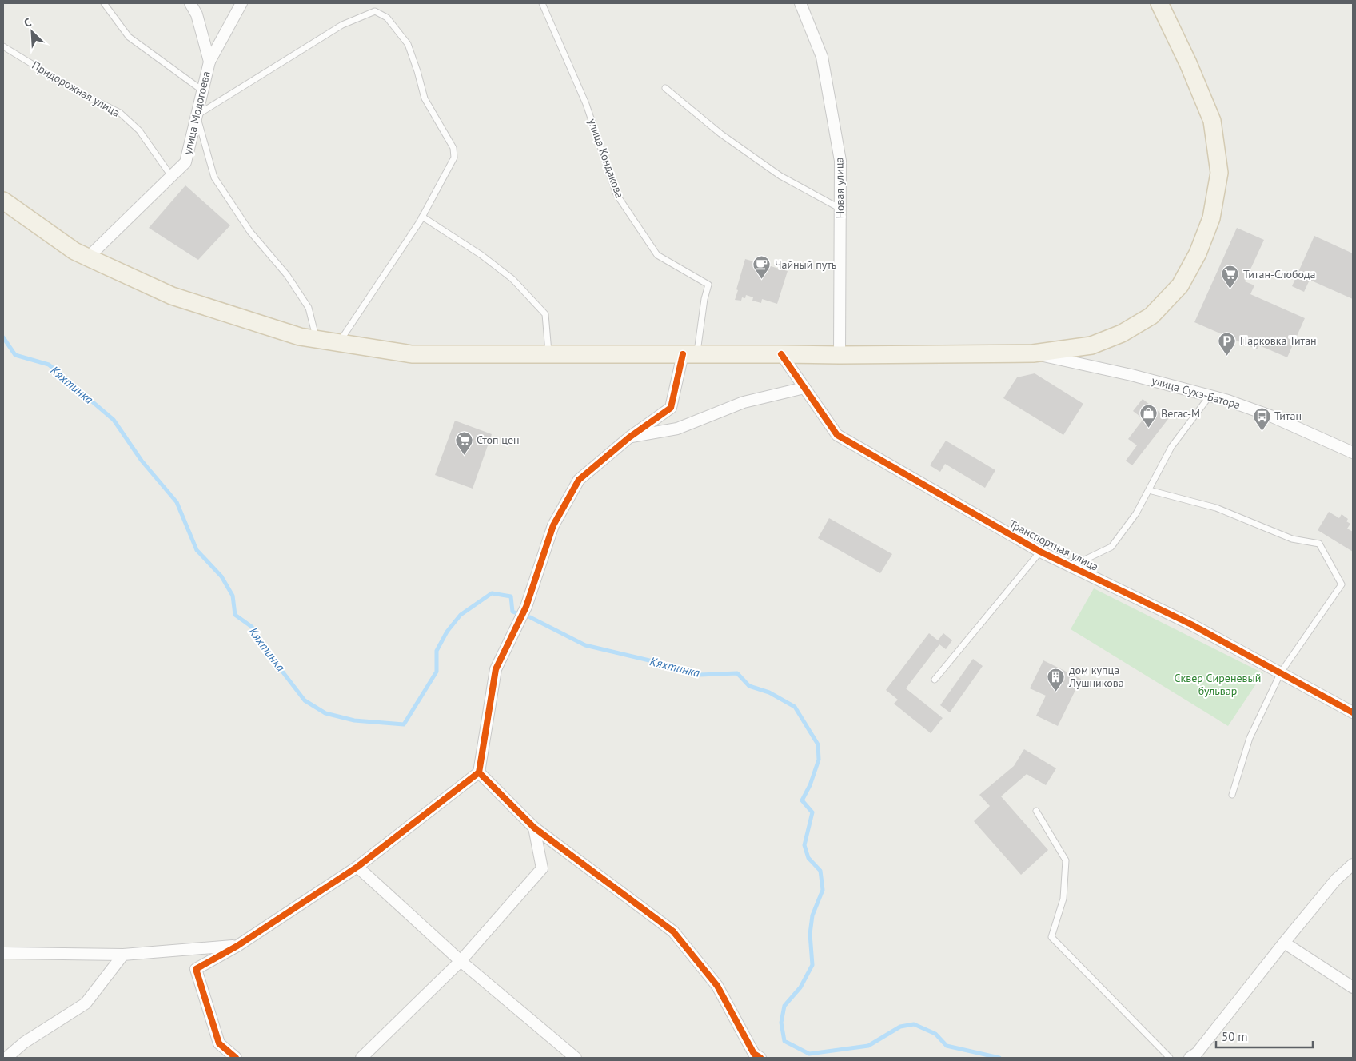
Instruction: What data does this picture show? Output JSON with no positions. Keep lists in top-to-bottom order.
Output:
{
  "streets": {
    "street": [
      "улица Модогоева",
      "Новая улица",
      "улица Сухэ-Батора",
      "Транспортная улица"
    ],
    "lane": ["Придорожная улица", "улица Кондакова"]
  },
  "crossings": [
    ["Придорожная улица", "улица Модогоева"]
  ],
  "water": ["Кяхтинка"],
  "parks": ["Сквер Сиреневый бульвар"],
  "places": {
    "cafe": ["Чайный путь"],
    "supermarket": ["Титан-Слобода", "Стоп цен"],
    "parking": ["Парковка Титан"],
    "shop": ["Вегас-М"],
    "bus stop": ["Титан"],
    "building": ["дом купца Лушникова"]
  },
  "scale_bar": "50 m",
  "north": "top left"
}
